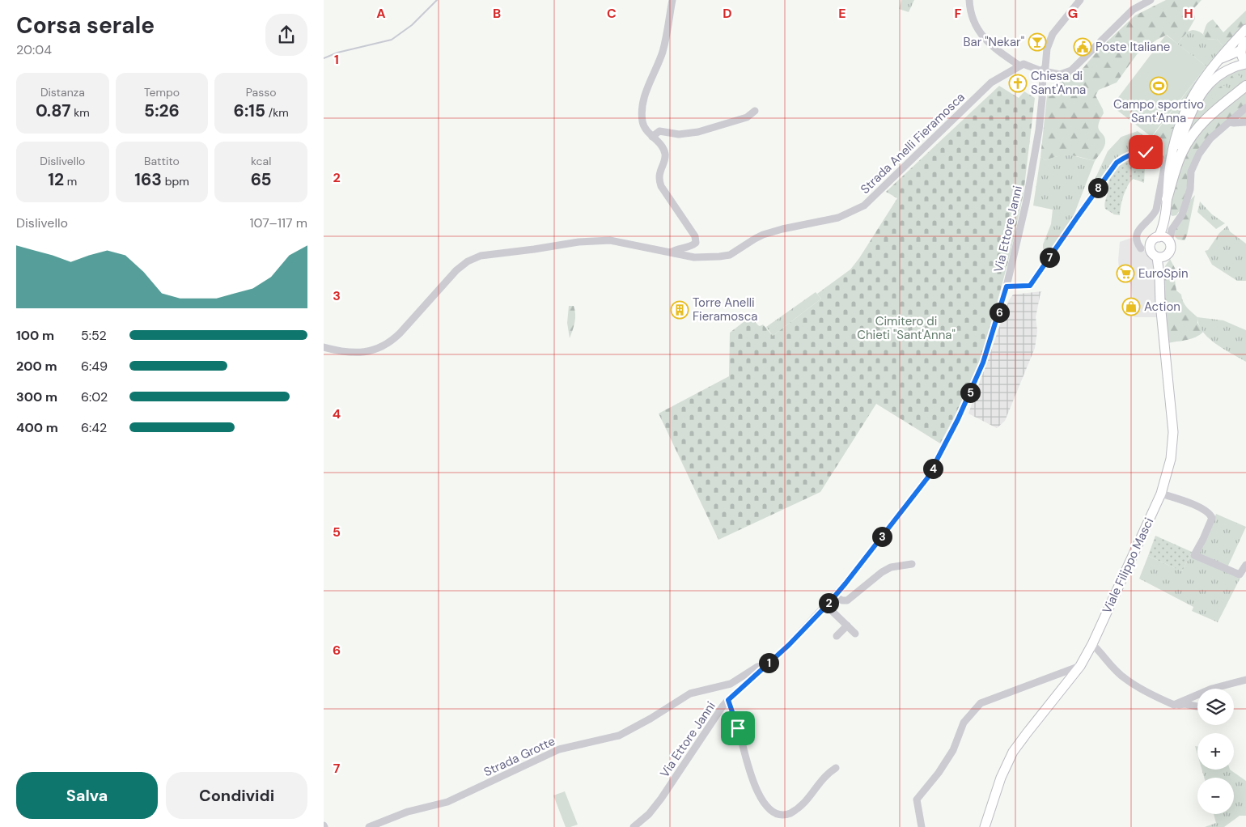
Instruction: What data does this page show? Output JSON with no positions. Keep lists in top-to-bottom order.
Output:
{
  "streets": {
    "main road": ["Viale Filippo Masci"],
    "street": ["Strada Anelli Fieramosca", "Via Ettore Janni", "Strada Grotte"]
  },
  "crossings": [
    ["Via Ettore Janni", "Strada Grotte"]
  ],
  "parks": ["Cimitero di Chieti \"Sant'Anna\""],
  "places": {
    "bar": ["Bar \"Nekar\""],
    "public building": ["Poste Italiane"],
    "church": ["Chiesa di Sant'Anna"],
    "sports": ["Campo sportivo Sant'Anna"],
    "supermarket": ["EuroSpin"],
    "shop": ["Action"],
    "building": ["Torre Anelli Fieramosca"]
  },
  "page": {
    "heading": ["Corsa serale", "20:04"],
    "stats": [
      ["Distanza", "0.87 km"],
      ["Tempo", "5:26"],
      ["Passo", "6:15 /km"],
      ["Dislivello", "12 m"],
      ["Battito", "163 bpm"],
      ["kcal", "65"]
    ],
    "pins": [
      "8",
      "7",
      "6",
      "5",
      "4",
      "3",
      "2",
      "1"
    ],
    "chart": ["Dislivello", "107–117 m"],
    "list": [
      {
        "name": "100 m",
        "note": "5:52"
      },
      {
        "name": "200 m",
        "note": "6:49"
      },
      {
        "name": "300 m",
        "note": "6:02"
      },
      {
        "name": "400 m",
        "note": "6:42"
      }
    ],
    "map_buttons": ["+", "−"],
    "buttons": ["Salva", "Condividi"]
  },
  "grid": {
    "columns": [
      "A",
      "B",
      "C",
      "D",
      "E",
      "F",
      "G",
      "H"
    ],
    "rows": [
      "1",
      "2",
      "3",
      "4",
      "5",
      "6",
      "7"
    ]
  }
}
